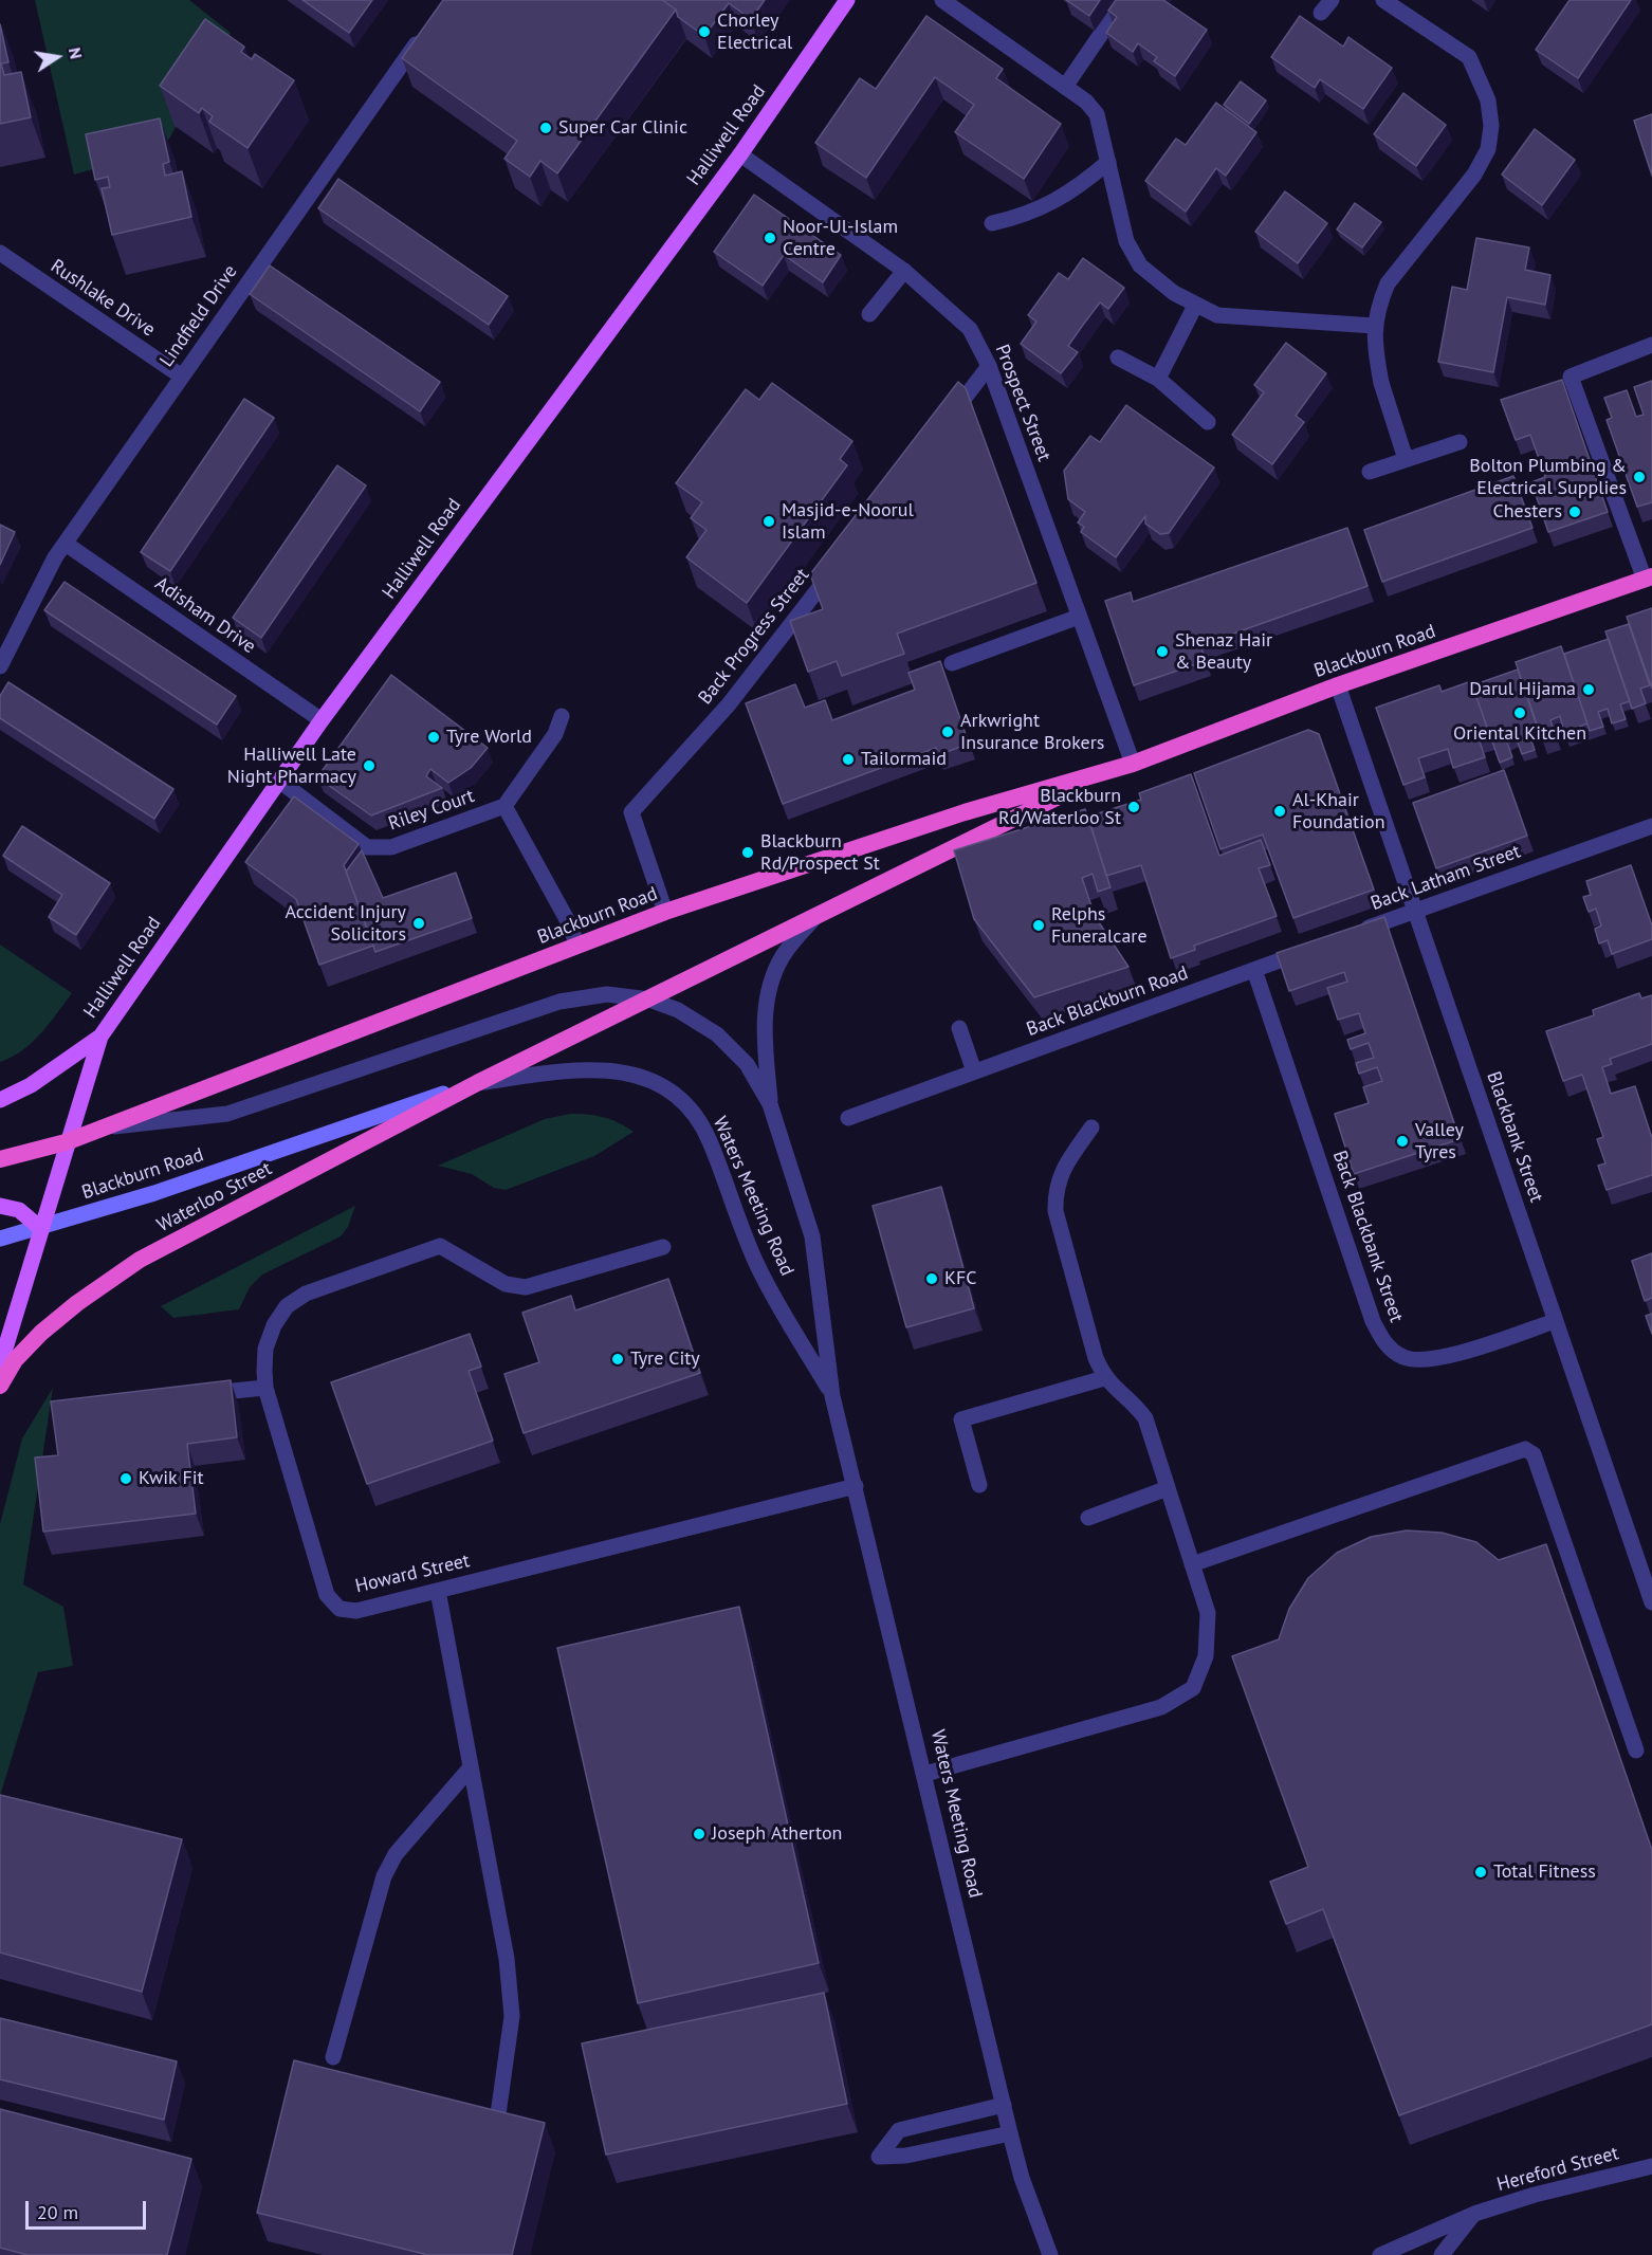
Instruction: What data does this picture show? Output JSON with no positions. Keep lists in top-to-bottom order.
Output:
{
  "streets": {
    "highway": ["Blackburn Road", "Waterloo Street"],
    "main road": ["Halliwell Road"],
    "street": [
      "Rushlake Drive",
      "Lindfield Drive",
      "Prospect Street",
      "Adisham Drive",
      "Back Progress Street",
      "Riley Court",
      "Back Latham Street",
      "Back Blackburn Road",
      "Blackbank Street",
      "Waters Meeting Road",
      "Back Blackbank Street",
      "Howard Street",
      "Hereford Street"
    ]
  },
  "crossings": [
    ["Halliwell Road", "Prospect Street"],
    ["Halliwell Road", "Adisham Drive"],
    ["Halliwell Road", "Blackburn Road"],
    ["Halliwell Road", "Riley Court"],
    ["Rushlake Drive", "Lindfield Drive"],
    ["Lindfield Drive", "Adisham Drive"],
    ["Prospect Street", "Blackburn Road"],
    ["Back Progress Street", "Blackburn Road"],
    ["Blackburn Road", "Blackbank Street"],
    ["Blackburn Road", "Waters Meeting Road"],
    ["Blackburn Road", "Waterloo Street"],
    ["Back Latham Street", "Blackbank Street"],
    ["Back Blackburn Road", "Back Blackbank Street"],
    ["Blackbank Street", "Back Blackbank Street"],
    ["Waters Meeting Road", "Waterloo Street"],
    ["Waters Meeting Road", "Howard Street"]
  ],
  "places": [
    "Chorley Electrical",
    "Super Car Clinic",
    "Noor-Ul-Islam Centre",
    "Bolton Plumbing & Electrical Supplies",
    "Chesters",
    "Masjid-e-Noorul Islam",
    "Shenaz Hair & Beauty",
    "Darul Hijama",
    "Oriental Kitchen",
    "Arkwright Insurance Brokers",
    "Tyre World",
    "Tailormaid",
    "Halliwell Late Night Pharmacy",
    "Blackburn Rd/Waterloo St",
    "Al-Khair Foundation",
    "Blackburn Rd/Prospect St",
    "Accident Injury Solicitors",
    "Relphs Funeralcare",
    "Valley Tyres",
    "KFC",
    "Tyre City",
    "Kwik Fit",
    "Joseph Atherton",
    "Total Fitness"
  ],
  "scale_bar": "20 m",
  "north": "right"
}
